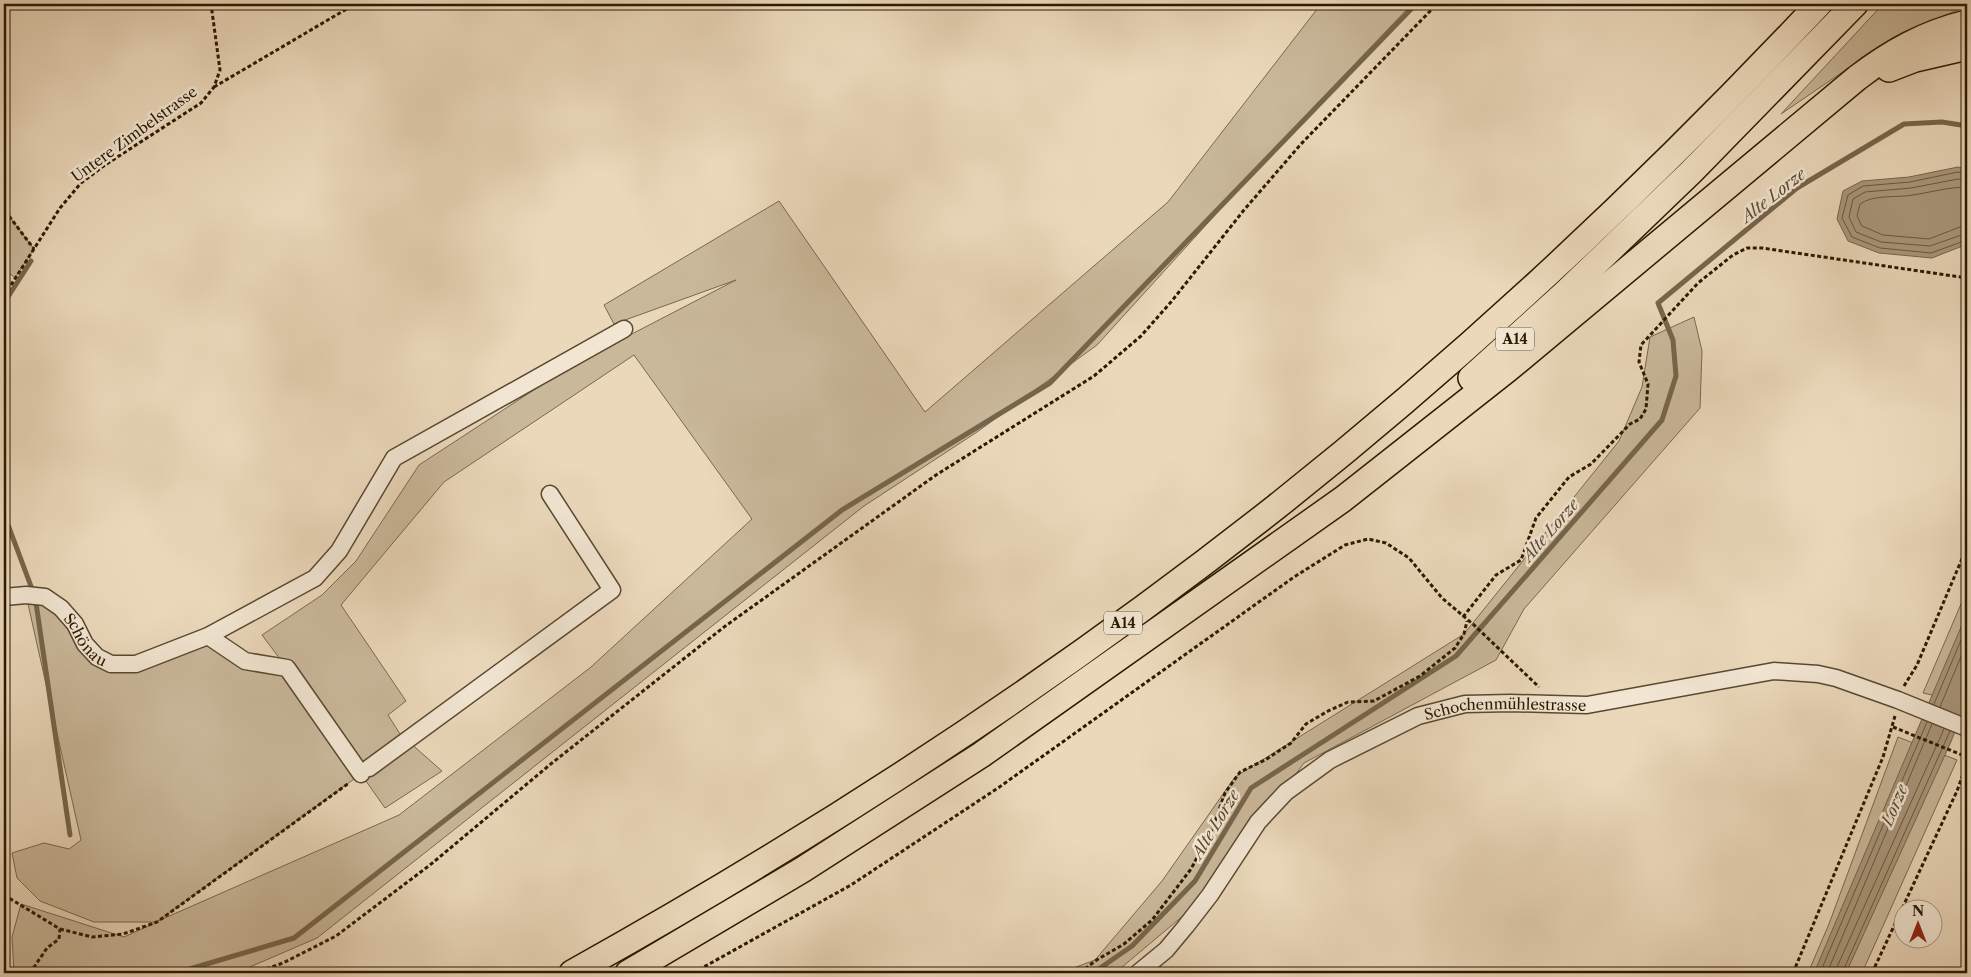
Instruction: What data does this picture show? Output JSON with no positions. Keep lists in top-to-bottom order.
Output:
{
  "streets": {
    "highway": ["A14"],
    "street": ["Schönau", "Schochenmühlestrasse"],
    "path": ["Untere Zimbelstrasse"]
  },
  "water": ["Alte Lorze", "Lorze"],
  "north": "top"
}
